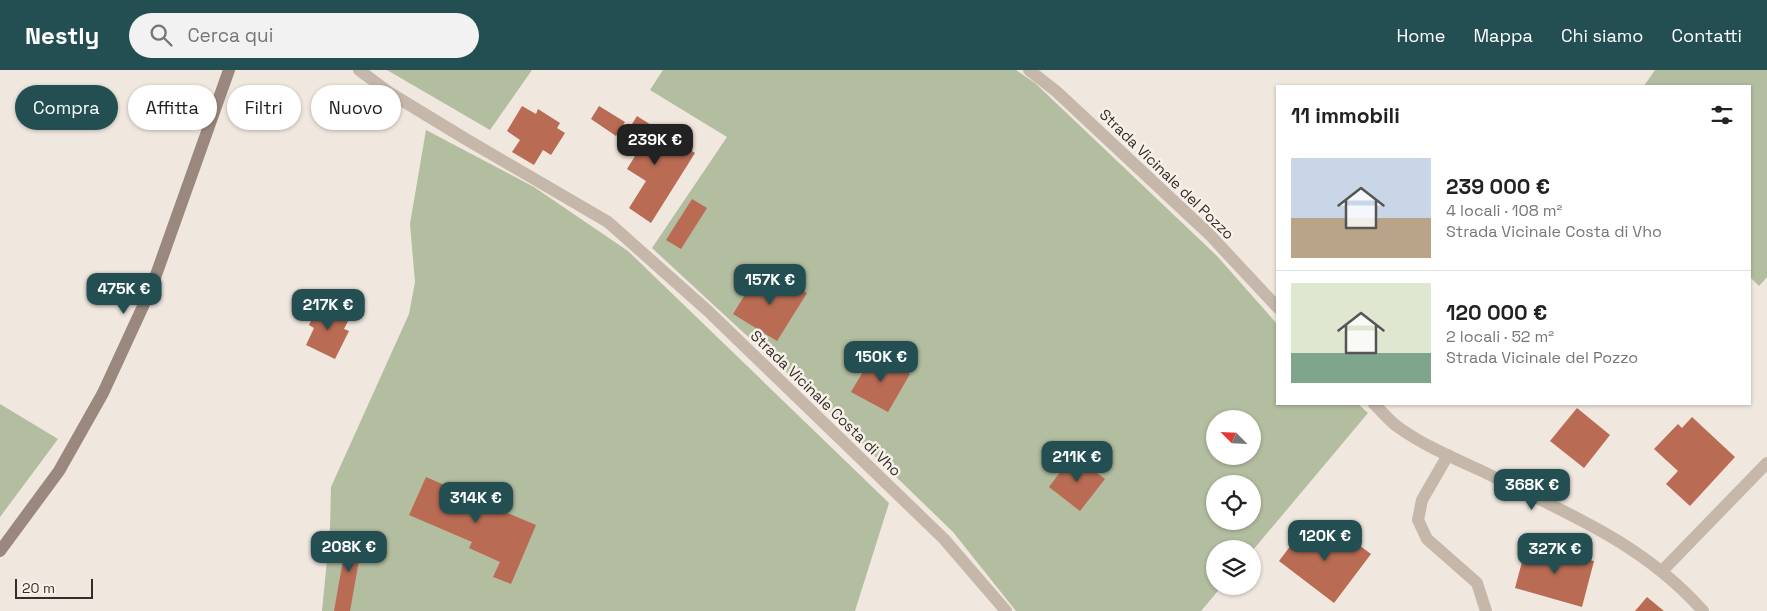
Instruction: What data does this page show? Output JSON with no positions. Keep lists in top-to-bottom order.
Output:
{
  "streets": {
    "street": ["Strada Vicinale del Pozzo", "Strada Vicinale Costa di Vho"]
  },
  "scale_bar": "20 m",
  "north": "top left",
  "page": {
    "header": "Nestly",
    "search": "Cerca qui",
    "nav": [
      "Home",
      "Mappa",
      "Chi siamo",
      "Contatti"
    ],
    "chip": [
      "Compra",
      "Affitta",
      "Filtri",
      "Nuovo"
    ],
    "heading": "11 immobili",
    "price": [
      "239K €",
      "157K €",
      "475K €",
      "217K €",
      "150K €",
      "211K €",
      "368K €",
      "314K €",
      "120K €",
      "208K €",
      "327K €"
    ],
    "list": [
      {
        "name": "239 000 €",
        "note": "4 locali · 108 m² · Strada Vicinale Costa di Vho"
      },
      {
        "name": "120 000 €",
        "note": "2 locali · 52 m² · Strada Vicinale del Pozzo"
      }
    ],
    "scale": "20 m"
  }
}
